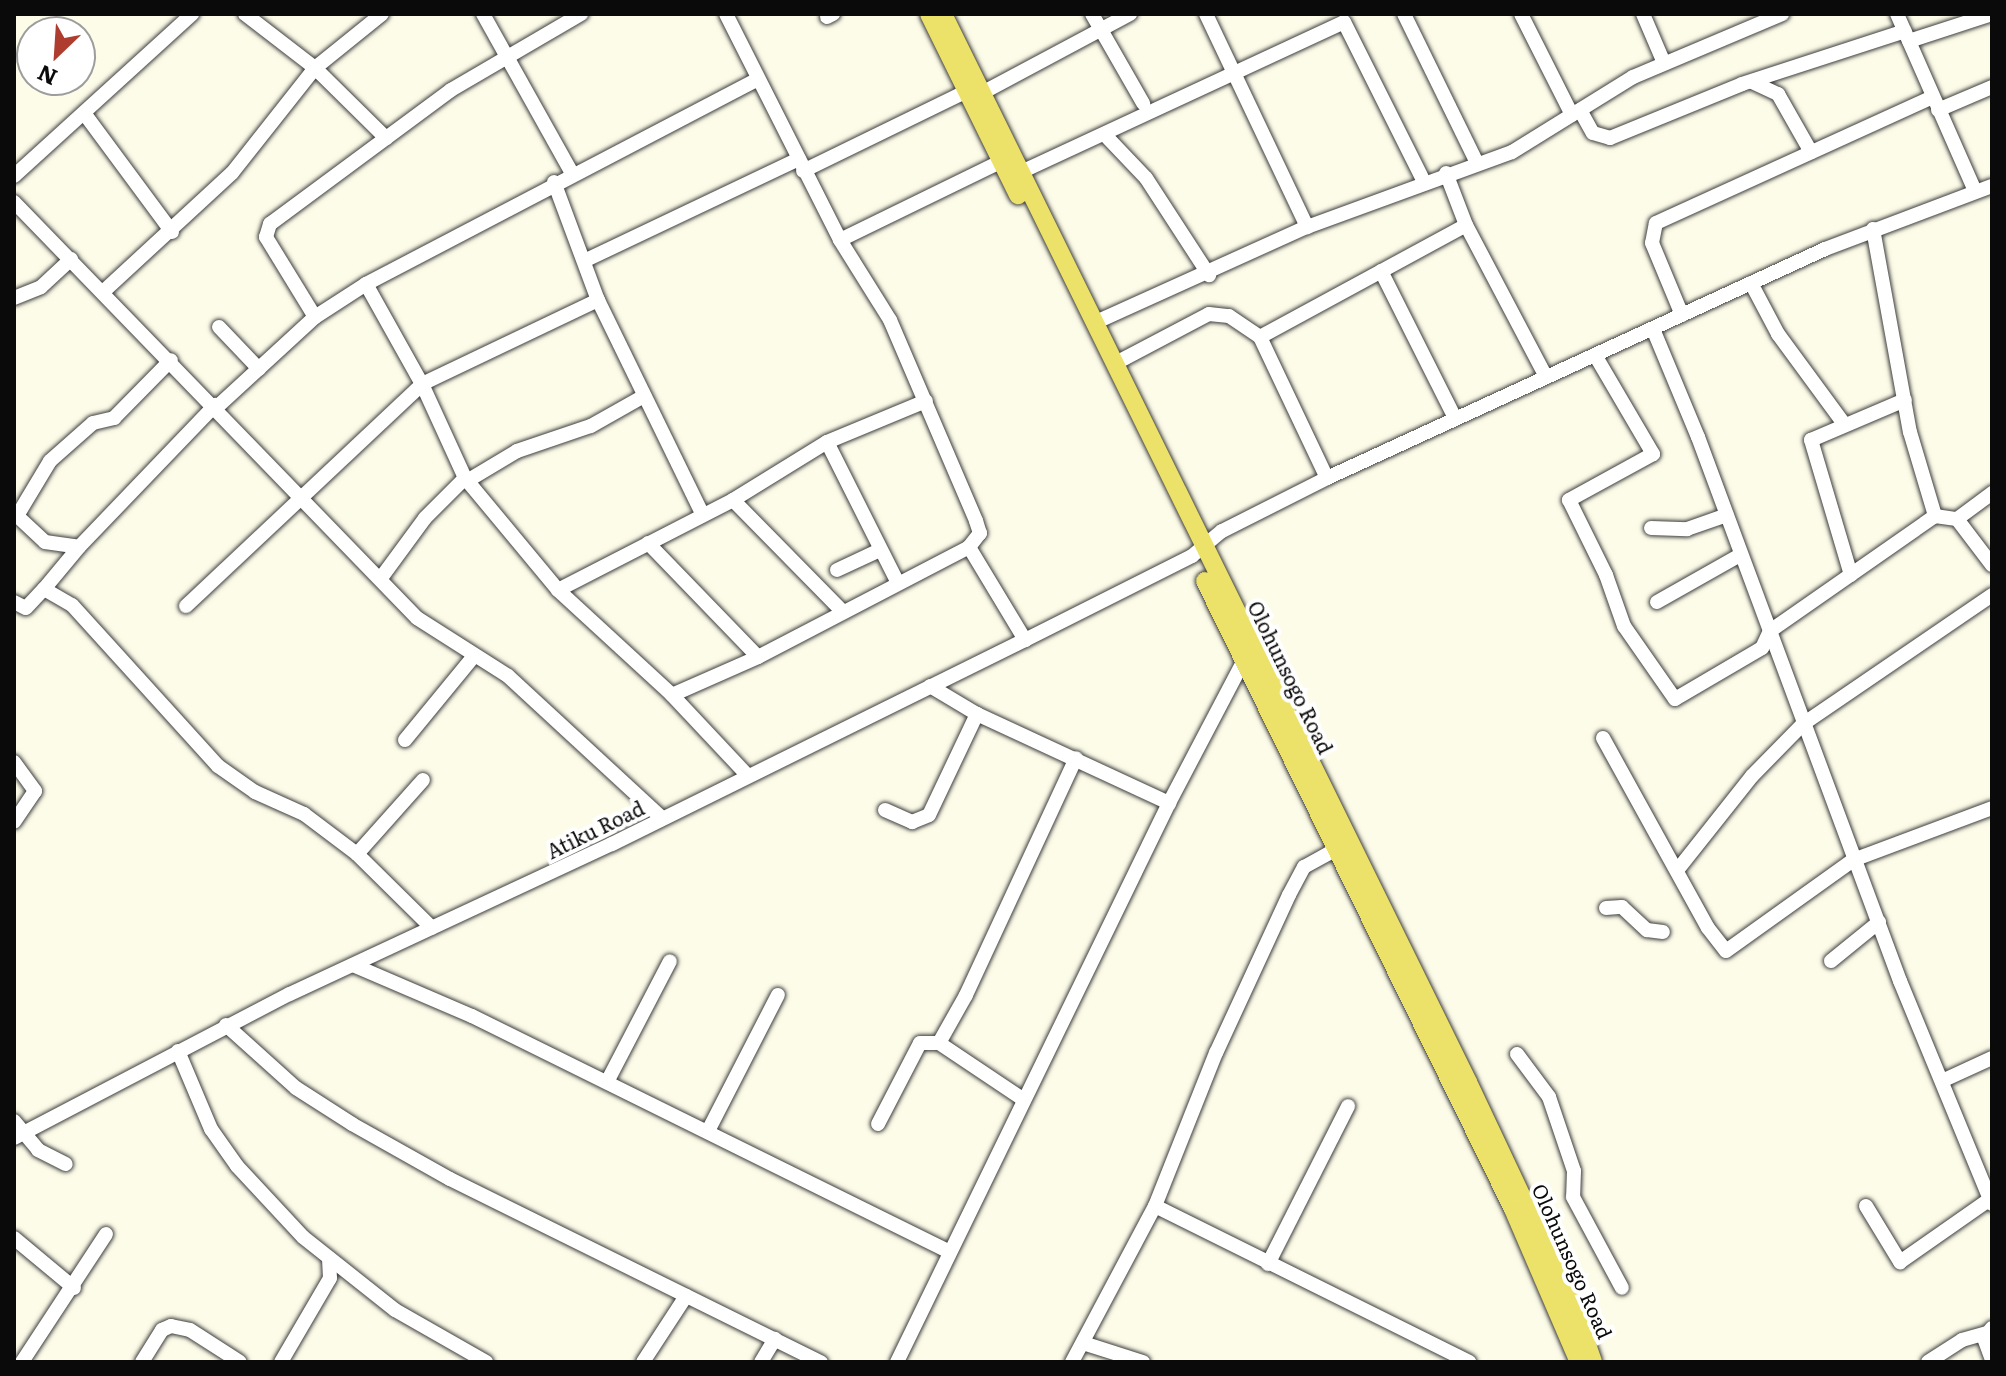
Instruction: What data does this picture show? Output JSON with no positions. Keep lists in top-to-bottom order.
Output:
{
  "streets": {
    "main road": ["Olohunsogo Road"],
    "street": ["Atiku Road"]
  },
  "crossings": [
    ["Olohunsogo Road", "Atiku Road"]
  ],
  "north": "bottom left"
}
